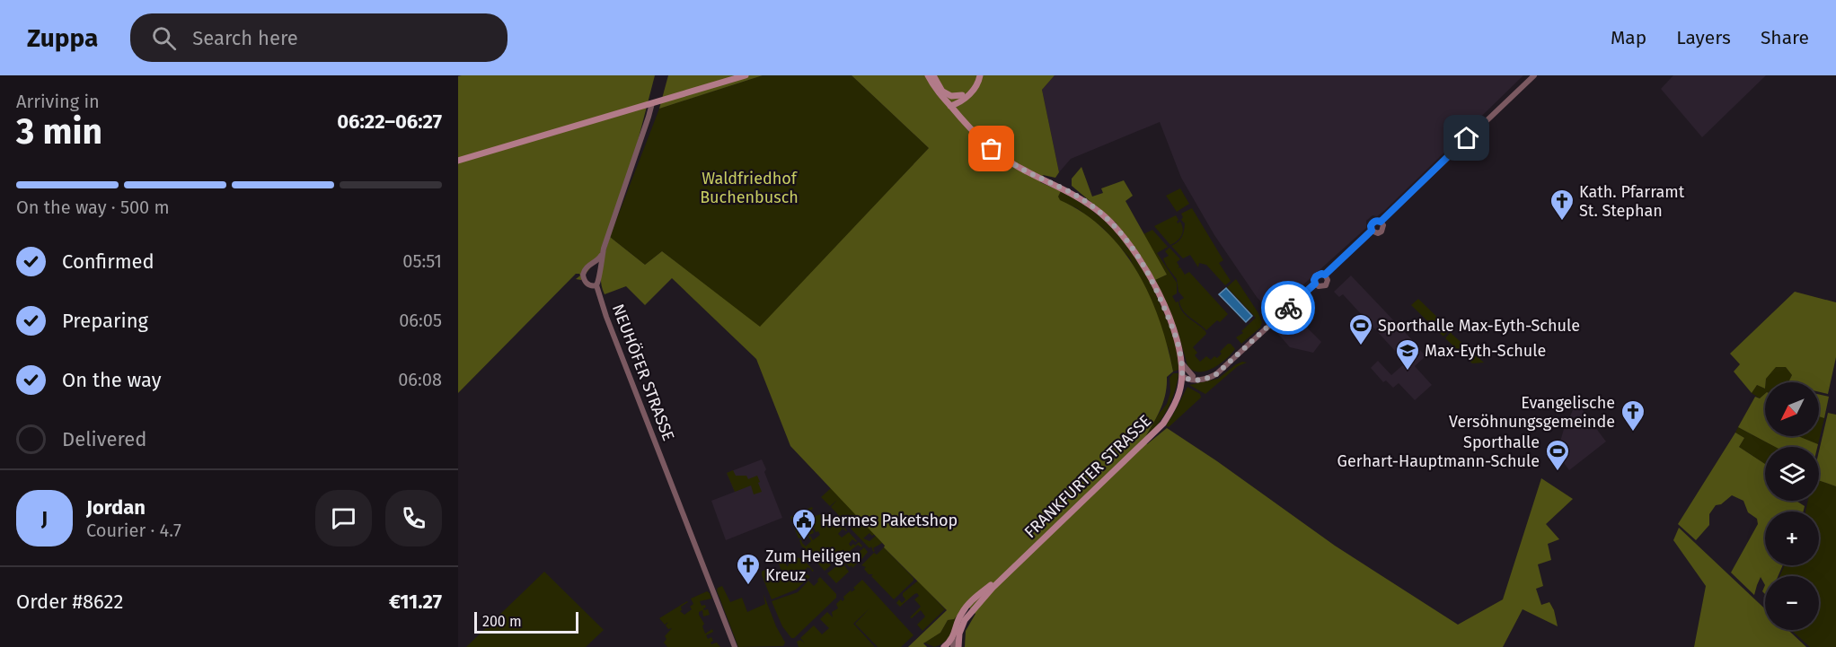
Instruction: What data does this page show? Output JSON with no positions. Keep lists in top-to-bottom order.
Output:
{
  "streets": {
    "main road": ["FRANKFURTER STRASSE"],
    "street": ["NEUHÖFER STRASSE"]
  },
  "parks": ["Waldfriedhof Buchenbusch"],
  "places": {
    "church": ["Kath. Pfarramt St. Stephan", "Evangelische Versöhnungsgemeinde", "Zum Heiligen Kreuz"],
    "sports": ["Sporthalle Max-Eyth-Schule", "Sporthalle Gerhart-Hauptmann-Schule"],
    "school or university": ["Max-Eyth-Schule"],
    "public building": ["Hermes Paketshop"]
  },
  "scale_bar": "200 m",
  "north": "bottom left",
  "page": {
    "header": "Zuppa",
    "search": "Search here",
    "nav": ["Map", "Layers", "Share"],
    "heading": ["3 min", "Arriving in", "06:22–06:27"],
    "panel": [
      "Jordan",
      "Courier · 4.7",
      "Order #8622",
      "€11.27"
    ],
    "bar": "On the way · 500 m",
    "list": [
      ["Confirmed", "05:51"],
      ["Preparing", "06:05"],
      ["On the way", "06:08"],
      "Delivered"
    ],
    "map_buttons": ["+", "−"],
    "round": "J",
    "scale": "200 m"
  }
}
